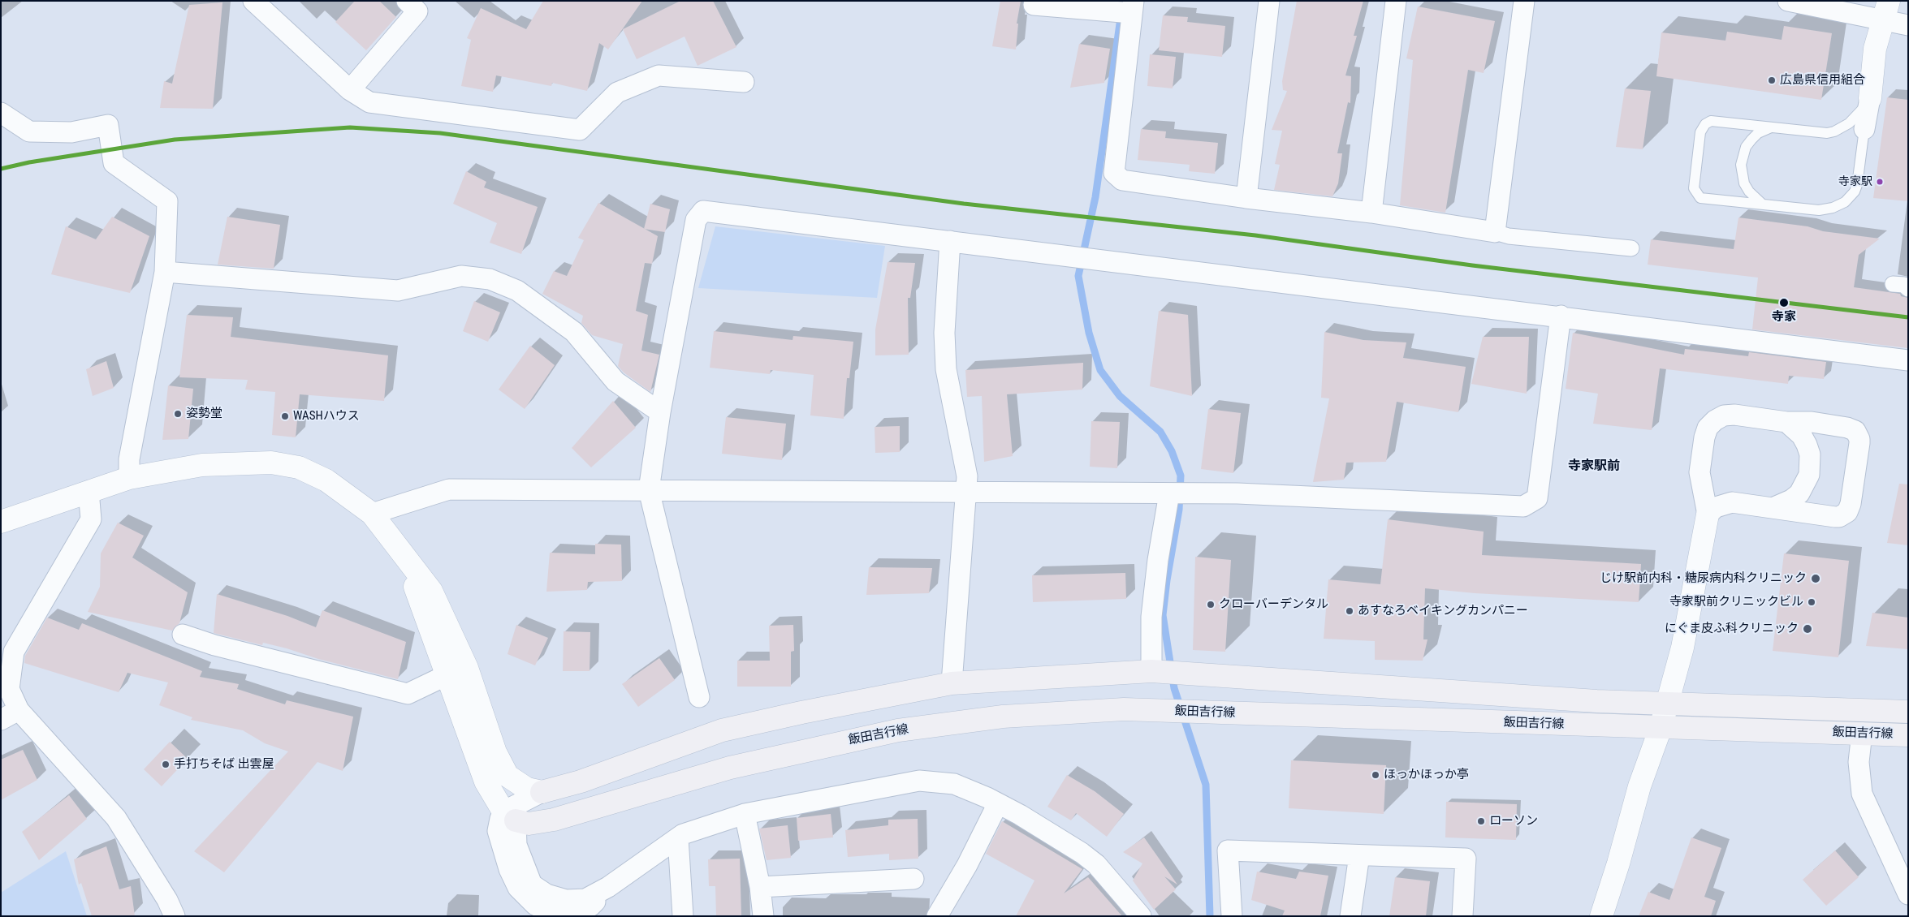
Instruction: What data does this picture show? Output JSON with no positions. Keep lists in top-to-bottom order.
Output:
{
  "streets": {
    "main road": ["飯田吉行線"]
  },
  "districts": ["寺家駅前"],
  "places": [
    "広島県信用組合",
    "寺家駅",
    "寺家",
    "姿勢堂",
    "WASHハウス",
    "じけ駅前内科・糖尿病内科クリニック",
    "寺家駅前クリニックビル",
    "クローバーデンタル",
    "あすなろベイキングカンパニー",
    "にぐま皮ふ科クリニック",
    "手打ちそば 出雲屋",
    "ほっかほっか亭",
    "ローソン"
  ]
}
